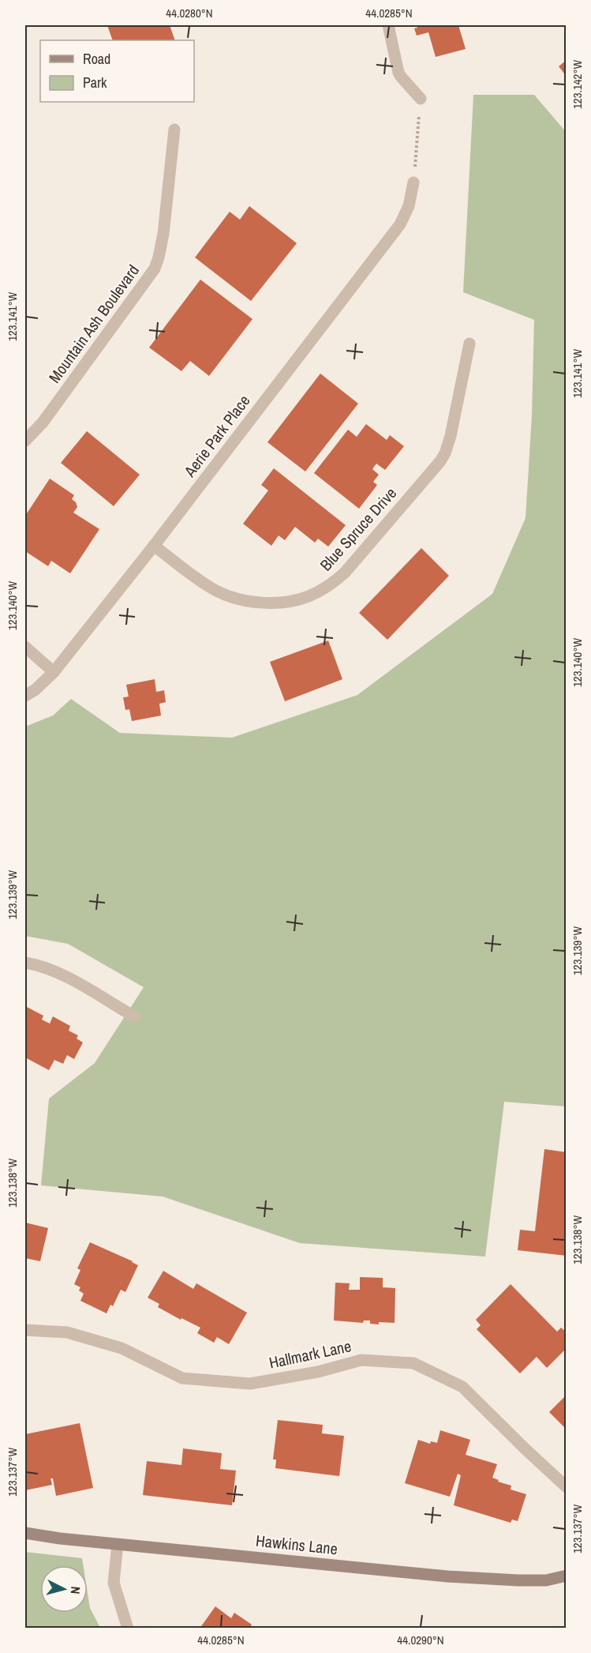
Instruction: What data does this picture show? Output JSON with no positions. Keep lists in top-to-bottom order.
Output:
{
  "streets": {
    "street": [
      "Mountain Ash Boulevard",
      "Aerie Park Place",
      "Blue Spruce Drive",
      "Hallmark Lane",
      "Hawkins Lane"
    ]
  },
  "crossings": [
    ["Aerie Park Place", "Blue Spruce Drive"]
  ],
  "legend": ["Road", "Park"],
  "north": "right",
  "coordinates": [
    "44.0280°N",
    "44.0285°N",
    "123.142°W",
    "123.141°W",
    "123.140°W",
    "123.139°W",
    "123.138°W",
    "123.137°W",
    "44.0290°N"
  ]
}
